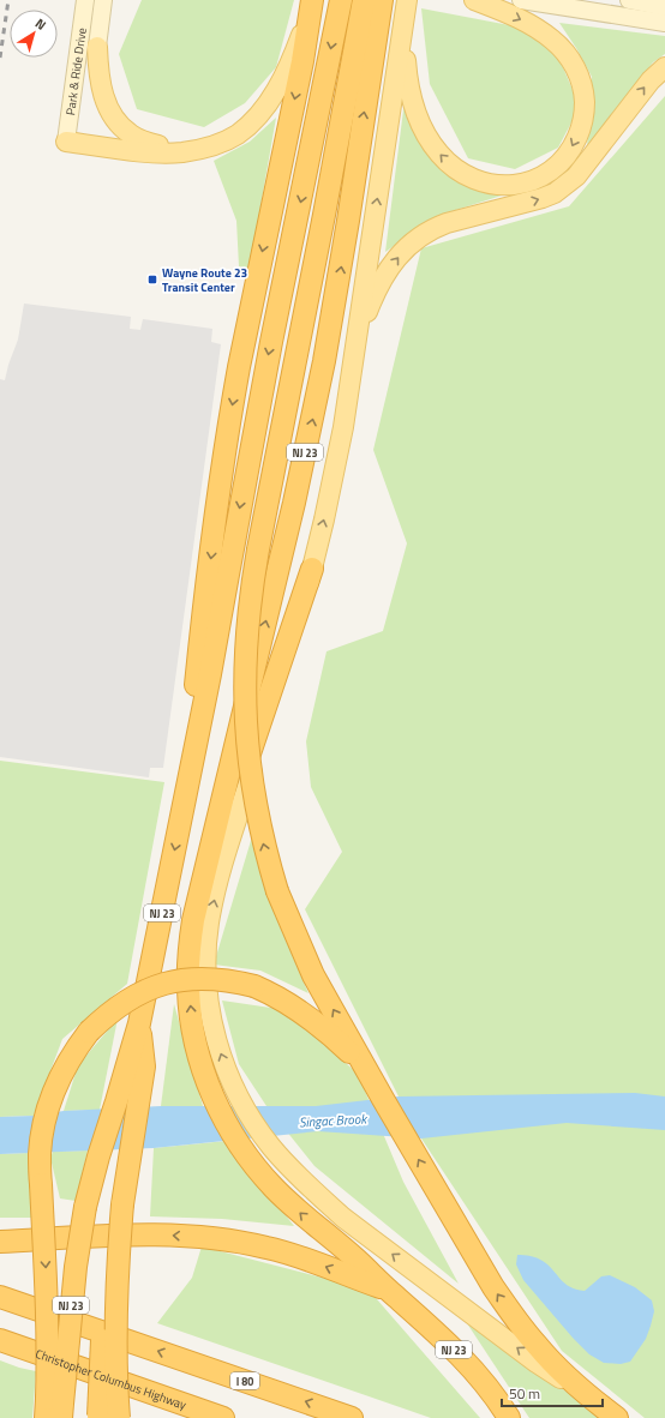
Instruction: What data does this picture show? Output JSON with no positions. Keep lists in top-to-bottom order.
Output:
{
  "streets": {
    "highway": ["NJ 23", "Christopher Columbus Highway", "I 80"],
    "main road": ["Park & Ride Drive"]
  },
  "water": ["Singac Brook"],
  "places": {
    "transit": ["Wayne Route 23 Transit Center"]
  },
  "scale_bar": "50 m",
  "north": "top right"
}
